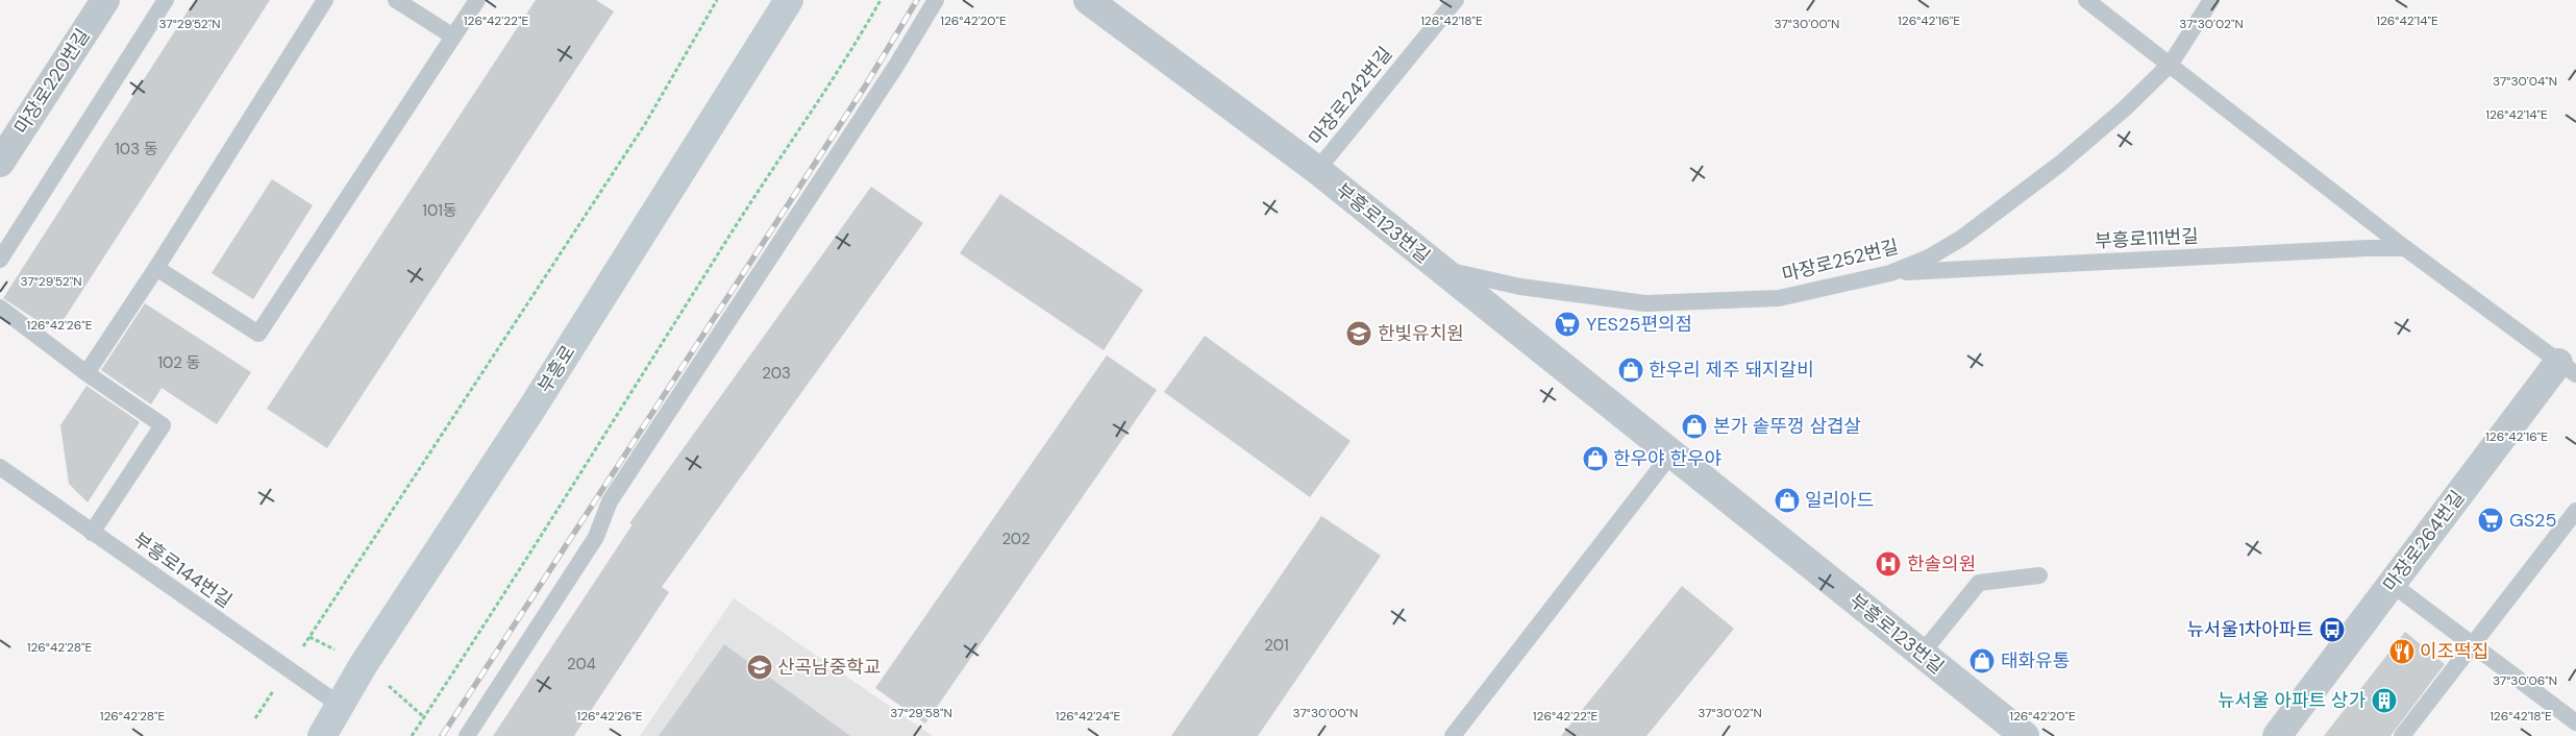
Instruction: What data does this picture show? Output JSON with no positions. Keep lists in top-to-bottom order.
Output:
{
  "streets": {
    "main road": ["부흥로"],
    "street": ["마장로220번길", "부흥로123번길", "마장로264번길"],
    "lane": [
      "마장로242번길",
      "부흥로111번길",
      "마장로252번길",
      "부흥로144번길"
    ]
  },
  "crossings": [
    ["마장로242번길", "부흥로123번길"],
    ["부흥로123번길", "마장로252번길"],
    ["부흥로111번길", "마장로252번길"],
    ["부흥로", "부흥로144번길"]
  ],
  "places": {
    "supermarket": ["YES25편의점", "GS25"],
    "school or university": ["한빛유치원", "산곡남중학교"],
    "shop": [
      "한우리 제주 돼지갈비",
      "본가 솥뚜껑 삼겹살",
      "한우야 한우야",
      "일리아드",
      "태화유통"
    ],
    "hospital": ["한솔의원"],
    "bus stop": ["뉴서울1차아파트"],
    "restaurant": ["이조떡집"],
    "building": ["뉴서울 아파트 상가"]
  },
  "house_numbers": [
    "103 동",
    "101동",
    "102 동",
    "203",
    "202",
    "201",
    "204"
  ],
  "coordinates": [
    "126°42'14\"E",
    "126°42'22\"E",
    "126°42'20\"E",
    "126°42'18\"E",
    "126°42'16\"E",
    "37°30'02\"N",
    "37°29'52\"N",
    "37°30'00\"N",
    "37°30'04\"N",
    "126°42'26\"E",
    "126°42'28\"E",
    "37°30'06\"N",
    "37°29'58\"N",
    "126°42'24\"E"
  ]
}
